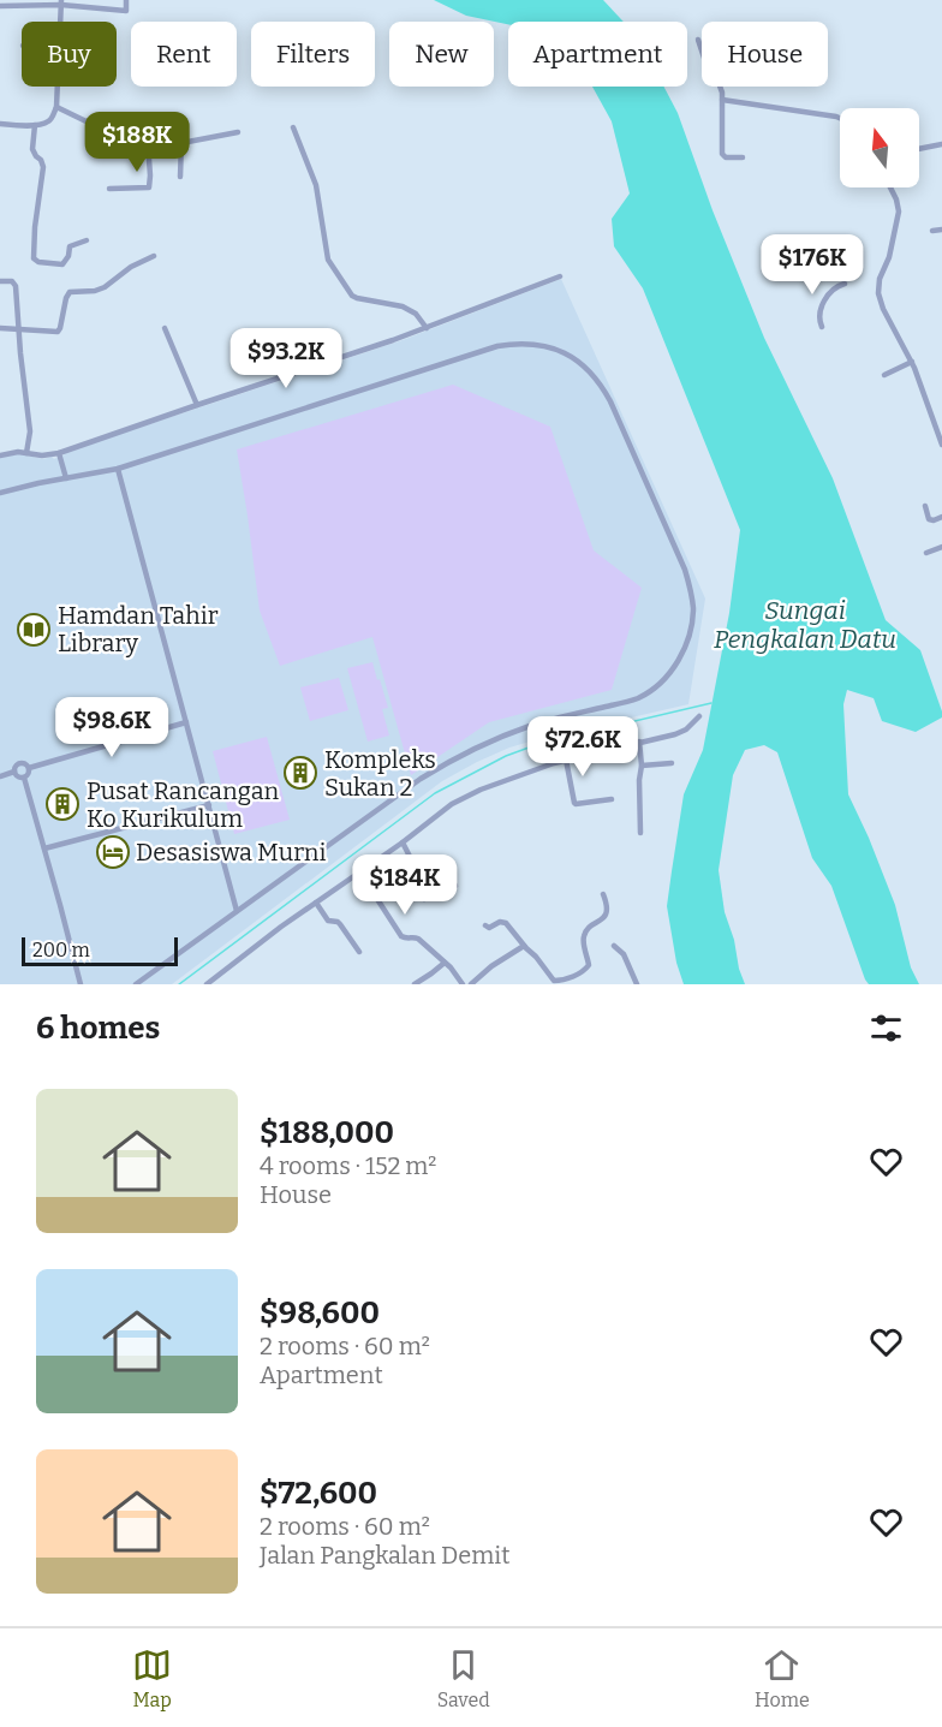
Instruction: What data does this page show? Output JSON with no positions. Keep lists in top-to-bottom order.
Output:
{
  "water": ["Sungai Pengkalan Datu"],
  "places": {
    "library": ["Hamdan Tahir Library"],
    "building": ["Kompleks Sukan 2", "Pusat Rancangan Ko Kurikulum"],
    "hotel": ["Desasiswa Murni"]
  },
  "scale_bar": "200 m",
  "north": "top",
  "page": {
    "chip": [
      "Buy",
      "Rent",
      "Filters",
      "New",
      "Apartment",
      "House"
    ],
    "price": [
      "$188K",
      "$176K",
      "$93.2K",
      "$98.6K",
      "$72.6K",
      "$184K"
    ],
    "scale": "200 m",
    "heading": "6 homes",
    "list": [
      {
        "name": "$188,000",
        "note": "4 rooms · 152 m² · House"
      },
      {
        "name": "$98,600",
        "note": "2 rooms · 60 m² · Apartment"
      },
      {
        "name": "$72,600",
        "note": "2 rooms · 60 m² · Jalan Pangkalan Demit"
      }
    ],
    "tabs": ["Map", "Saved", "Home"]
  }
}
